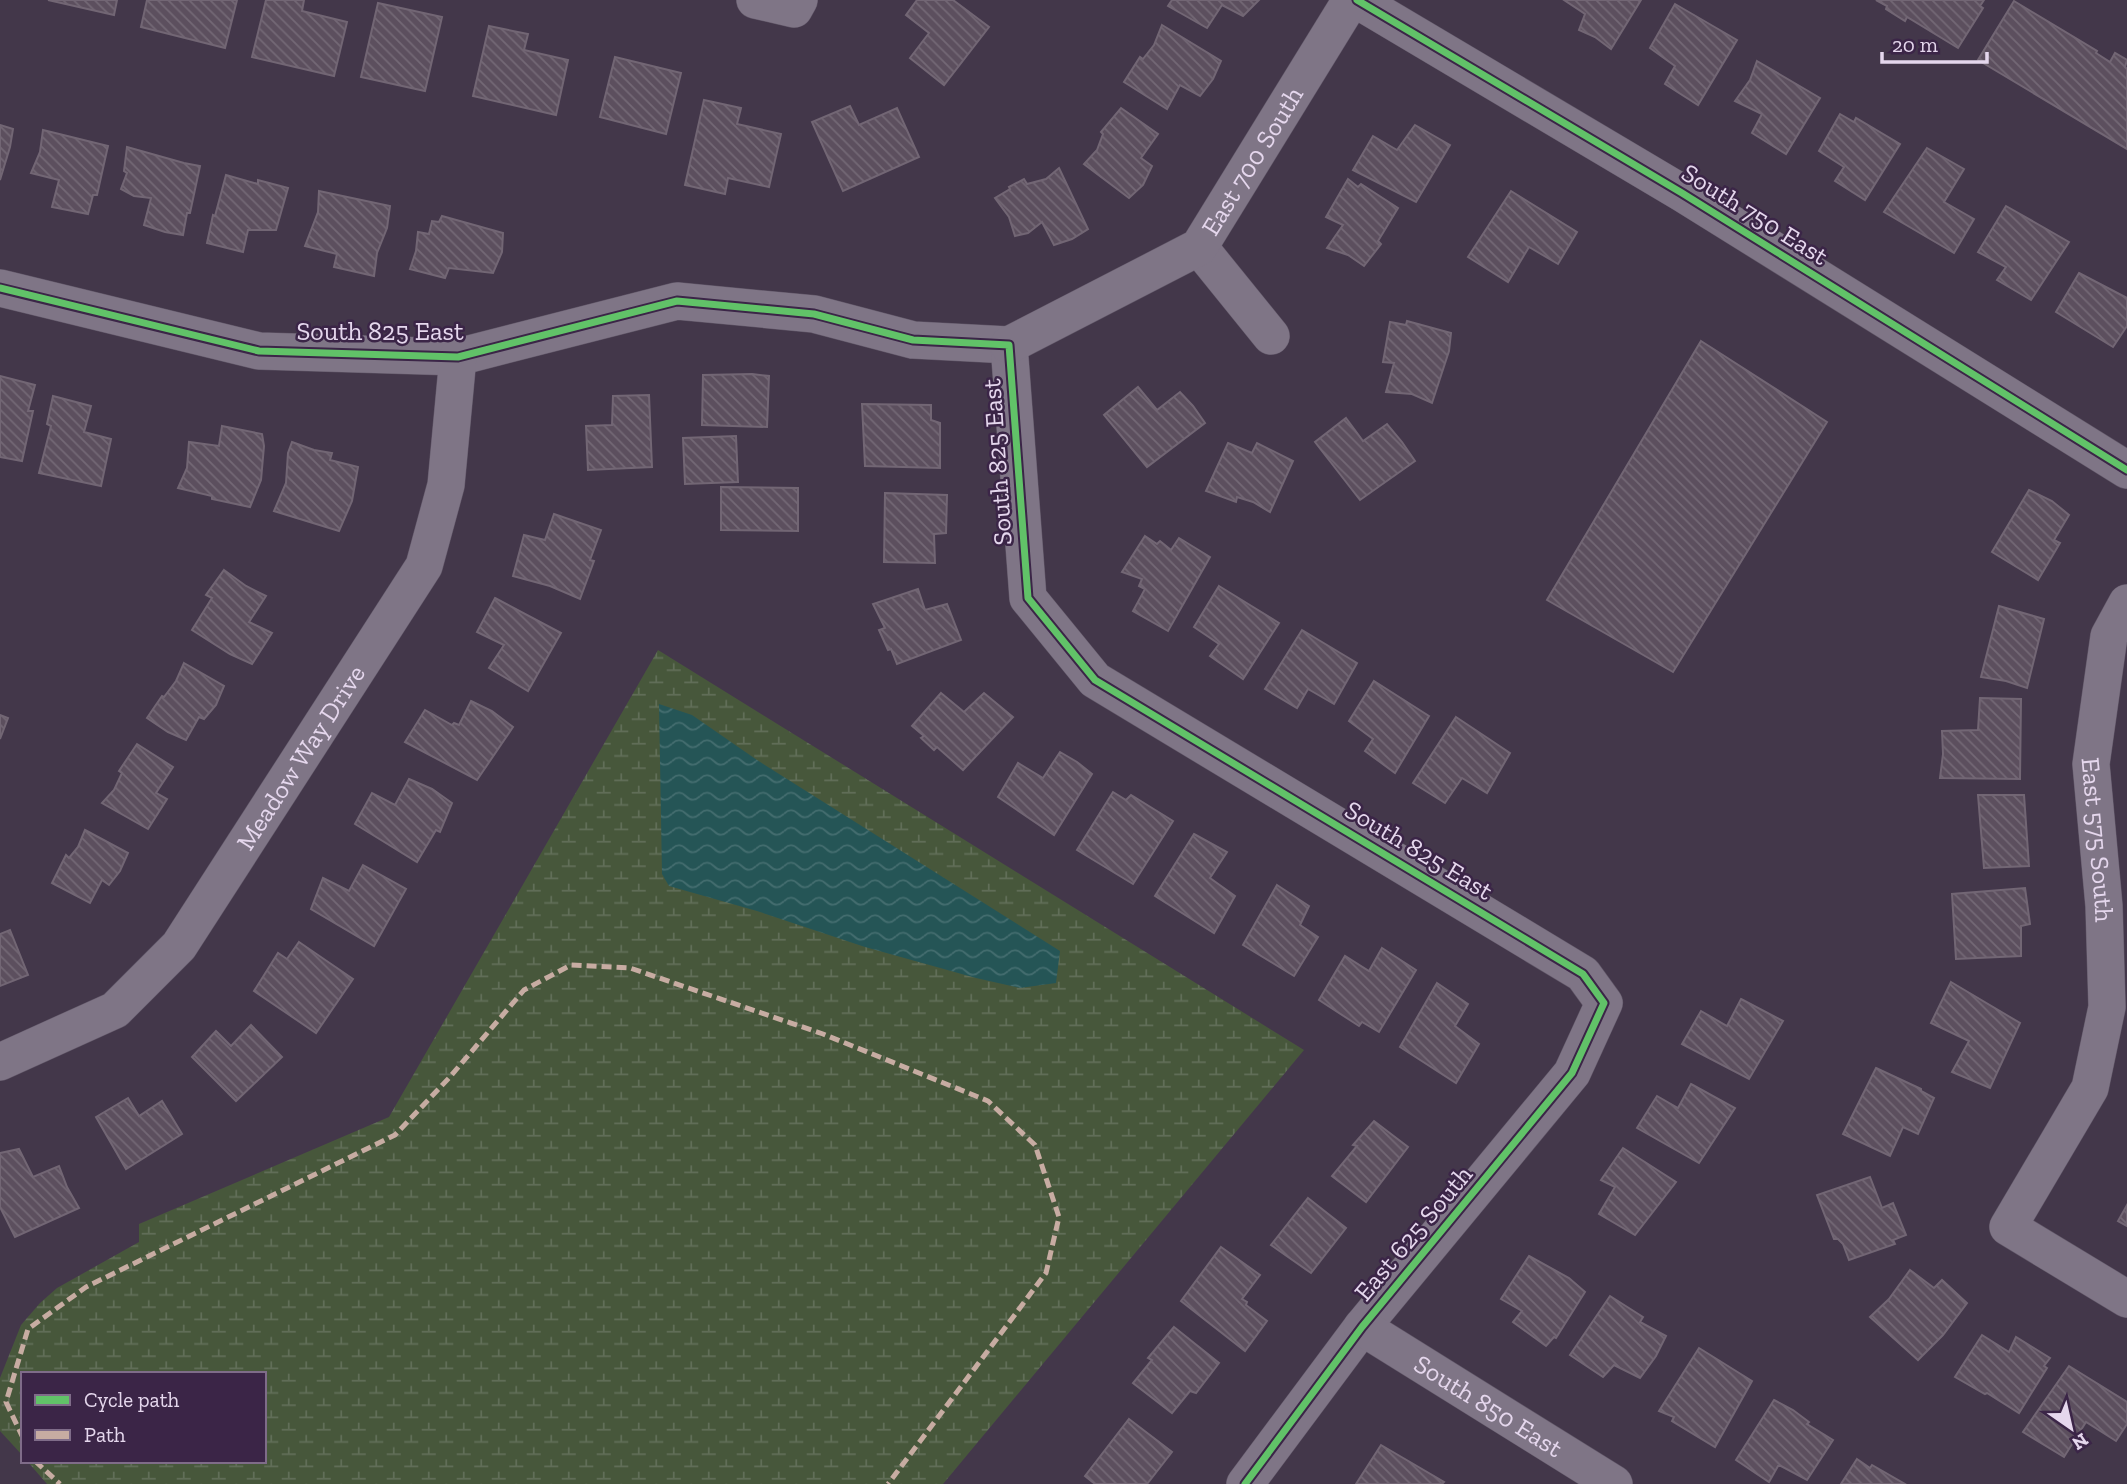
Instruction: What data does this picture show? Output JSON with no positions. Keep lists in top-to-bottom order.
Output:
{
  "streets": {
    "street": [
      "East 700 South",
      "South 750 East",
      "South 825 East",
      "Meadow Way Drive",
      "East 575 South",
      "East 625 South",
      "South 850 East"
    ]
  },
  "crossings": [
    ["East 700 South", "South 825 East"],
    ["South 825 East", "Meadow Way Drive"],
    ["South 825 East", "East 625 South"],
    ["East 625 South", "South 850 East"]
  ],
  "legend": ["Cycle path", "Path"],
  "scale_bar": "20 m",
  "north": "bottom right"
}
